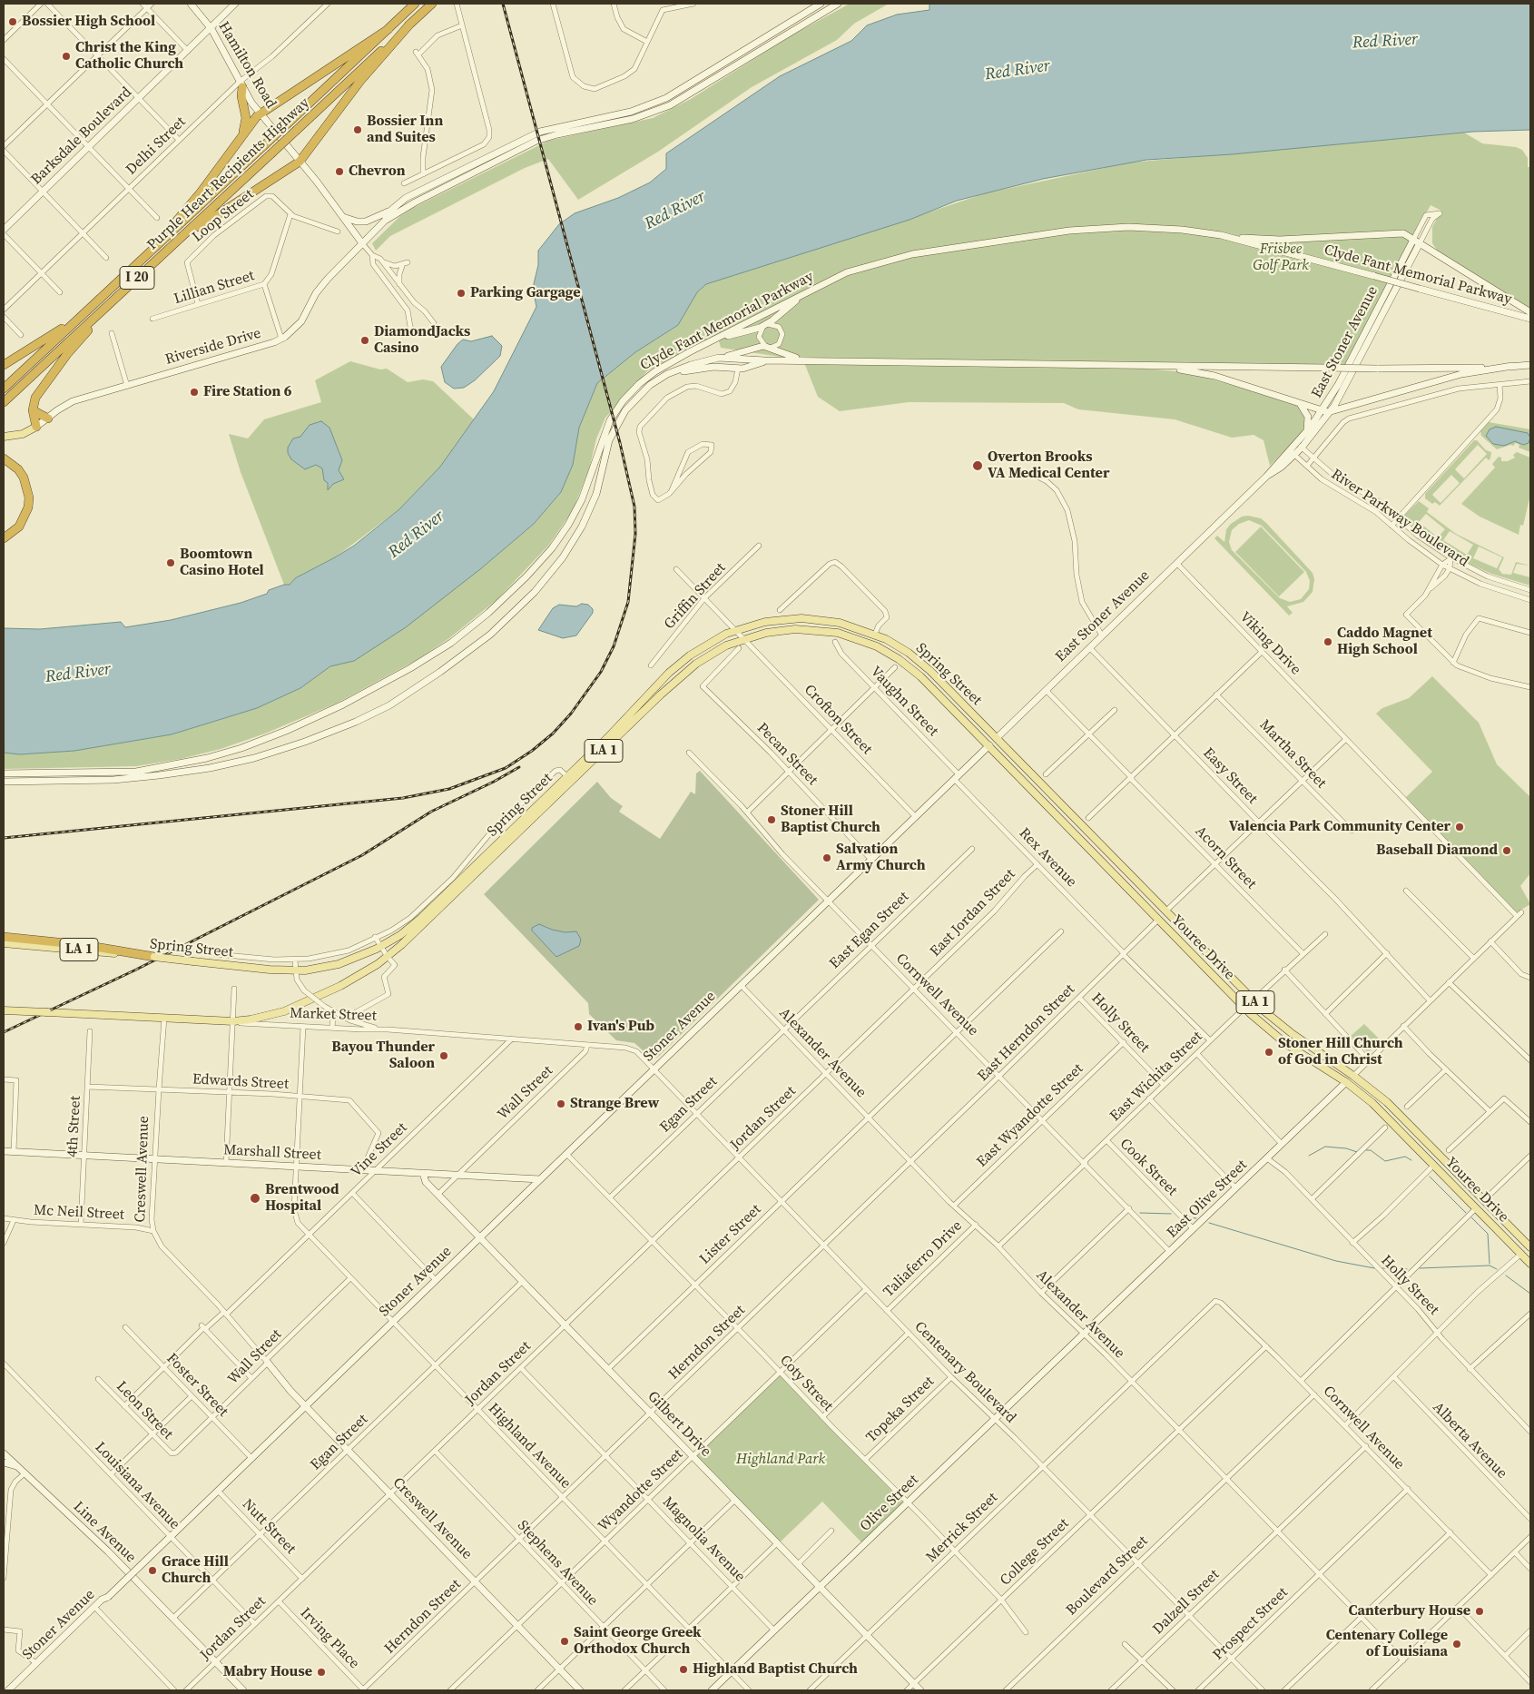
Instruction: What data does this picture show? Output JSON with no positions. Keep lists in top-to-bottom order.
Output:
{
  "streets": {
    "highway": ["Purple Heart Recipients Highway", "I 20"],
    "main road": [
      "Spring Street",
      "LA 1",
      "Youree Drive",
      "Market Street"
    ],
    "street": [
      "Hamilton Road",
      "Barksdale Boulevard",
      "Delhi Street",
      "Loop Street",
      "Clyde Fant Memorial Parkway",
      "Lillian Street",
      "East Stoner Avenue",
      "Riverside Drive",
      "River Parkway Boulevard",
      "Griffin Street",
      "Viking Drive",
      "Vaughn Street",
      "Crofton Street",
      "Pecan Street",
      "Martha Street",
      "Easy Street",
      "Rex Avenue",
      "Acorn Street",
      "East Jordan Street",
      "East Egan Street",
      "Cornwell Avenue",
      "Holly Street",
      "Stoner Avenue",
      "East Herndon Street",
      "Alexander Avenue",
      "East Wichita Street",
      "Edwards Street",
      "Wall Street",
      "Egan Street",
      "East Wyandotte Street",
      "Jordan Street",
      "4th Street",
      "Vine Street",
      "Marshall Street",
      "Cook Street",
      "Creswell Avenue",
      "East Olive Street",
      "Mc Neil Street",
      "Lister Street",
      "Taliaferro Drive",
      "Herndon Street",
      "Centenary Boulevard",
      "Coty Street",
      "Foster Street",
      "Topeka Street",
      "Leon Street",
      "Gilbert Drive",
      "Alberta Avenue",
      "Highland Avenue",
      "Louisiana Avenue",
      "Wyandotte Street",
      "Olive Street",
      "Nutt Street",
      "Merrick Street",
      "Line Avenue",
      "Magnolia Avenue",
      "College Street",
      "Stephens Avenue",
      "Boulevard Street",
      "Dalzell Street",
      "Prospect Street",
      "Irving Place"
    ]
  },
  "crossings": [
    ["Hamilton Road", "Barksdale Boulevard"],
    ["Hamilton Road", "Delhi Street"],
    ["Hamilton Road", "Riverside Drive"],
    ["Loop Street", "Lillian Street"],
    ["East Stoner Avenue", "River Parkway Boulevard"],
    ["East Stoner Avenue", "Viking Drive"],
    ["East Stoner Avenue", "Spring Street"],
    ["East Stoner Avenue", "Easy Street"],
    ["East Stoner Avenue", "Acorn Street"],
    ["East Stoner Avenue", "Youree Drive"],
    ["Spring Street", "Crofton Street"],
    ["Spring Street", "Youree Drive"],
    ["Spring Street", "Market Street"],
    ["Vaughn Street", "Rex Avenue"],
    ["Rex Avenue", "East Jordan Street"],
    ["Rex Avenue", "East Herndon Street"],
    ["Rex Avenue", "East Wichita Street"],
    ["East Jordan Street", "Cornwell Avenue"],
    ["East Jordan Street", "Alexander Avenue"],
    ["East Jordan Street", "Jordan Street"],
    ["East Egan Street", "Cornwell Avenue"],
    ["East Egan Street", "Alexander Avenue"],
    ["East Egan Street", "Egan Street"],
    ["Youree Drive", "East Herndon Street"],
    ["Youree Drive", "East Wichita Street"],
    ["Youree Drive", "East Olive Street"],
    ["Cornwell Avenue", "East Herndon Street"],
    ["Cornwell Avenue", "East Wichita Street"],
    ["Cornwell Avenue", "East Wyandotte Street"],
    ["Cornwell Avenue", "East Olive Street"],
    ["Cornwell Avenue", "Lister Street"],
    ["Cornwell Avenue", "Merrick Street"],
    ["Cornwell Avenue", "College Street"],
    ["Cornwell Avenue", "Boulevard Street"],
    ["Cornwell Avenue", "Dalzell Street"],
    ["Cornwell Avenue", "Prospect Street"],
    ["Market Street", "Stoner Avenue"],
    ["Market Street", "Wall Street"],
    ["Market Street", "Vine Street"],
    ["Market Street", "Creswell Avenue"],
    ["Market Street", "Centenary Boulevard"],
    ["Market Street", "Highland Avenue"],
    ["Holly Street", "East Herndon Street"],
    ["Holly Street", "East Wichita Street"],
    ["Holly Street", "East Wyandotte Street"],
    ["Holly Street", "East Olive Street"],
    ["Stoner Avenue", "Alexander Avenue"],
    ["Stoner Avenue", "Marshall Street"],
    ["Stoner Avenue", "Creswell Avenue"],
    ["Stoner Avenue", "Centenary Boulevard"],
    ["Stoner Avenue", "Coty Street"],
    ["Stoner Avenue", "Foster Street"],
    ["Stoner Avenue", "Gilbert Drive"],
    ["Stoner Avenue", "Highland Avenue"],
    ["Stoner Avenue", "Louisiana Avenue"],
    ["Stoner Avenue", "Nutt Street"],
    ["East Herndon Street", "Alexander Avenue"],
    ["East Herndon Street", "Herndon Street"],
    ["Alexander Avenue", "East Wichita Street"],
    ["Alexander Avenue", "Egan Street"],
    ["Alexander Avenue", "East Wyandotte Street"],
    ["Alexander Avenue", "Jordan Street"],
    ["Alexander Avenue", "East Olive Street"],
    ["Alexander Avenue", "Lister Street"],
    ["Alexander Avenue", "Taliaferro Drive"],
    ["Alexander Avenue", "Herndon Street"],
    ["Alexander Avenue", "Olive Street"],
    ["Alexander Avenue", "Merrick Street"],
    ["Alexander Avenue", "College Street"],
    ["Alexander Avenue", "Boulevard Street"],
    ["Alexander Avenue", "Dalzell Street"],
    ["Alexander Avenue", "Prospect Street"],
    ["East Wichita Street", "Cook Street"],
    ["Edwards Street", "4th Street"],
    ["Edwards Street", "Marshall Street"],
    ["Edwards Street", "Creswell Avenue"],
    ["Edwards Street", "Highland Avenue"],
    ["Wall Street", "Marshall Street"],
    ["Wall Street", "Creswell Avenue"],
    ["Wall Street", "Foster Street"],
    ["Wall Street", "Leon Street"],
    ["Wall Street", "Gilbert Drive"],
    ["Wall Street", "Highland Avenue"],
    ["Egan Street", "Creswell Avenue"],
    ["Egan Street", "Centenary Boulevard"],
    ["Egan Street", "Coty Street"],
    ["Egan Street", "Gilbert Drive"],
    ["Egan Street", "Highland Avenue"],
    ["Egan Street", "Louisiana Avenue"],
    ["Egan Street", "Nutt Street"],
    ["Egan Street", "Line Avenue"],
    ["Jordan Street", "Creswell Avenue"],
    ["Jordan Street", "Centenary Boulevard"],
    ["Jordan Street", "Coty Street"],
    ["Jordan Street", "Gilbert Drive"],
    ["Jordan Street", "Highland Avenue"],
    ["Jordan Street", "Louisiana Avenue"],
    ["Jordan Street", "Nutt Street"],
    ["Jordan Street", "Line Avenue"],
    ["Jordan Street", "Magnolia Avenue"],
    ["Jordan Street", "Stephens Avenue"],
    ["Jordan Street", "Irving Place"],
    ["4th Street", "Marshall Street"],
    ["4th Street", "Mc Neil Street"],
    ["Vine Street", "Marshall Street"],
    ["Vine Street", "Creswell Avenue"],
    ["Vine Street", "Foster Street"],
    ["Vine Street", "Leon Street"],
    ["Vine Street", "Highland Avenue"],
    ["Marshall Street", "Creswell Avenue"],
    ["Marshall Street", "Gilbert Drive"],
    ["Marshall Street", "Highland Avenue"],
    ["Cook Street", "East Olive Street"],
    ["Creswell Avenue", "Mc Neil Street"],
    ["Creswell Avenue", "Herndon Street"],
    ["Creswell Avenue", "Wyandotte Street"],
    ["East Olive Street", "Olive Street"],
    ["Lister Street", "Centenary Boulevard"],
    ["Lister Street", "Coty Street"],
    ["Lister Street", "Gilbert Drive"],
    ["Taliaferro Drive", "Centenary Boulevard"],
    ["Herndon Street", "Centenary Boulevard"],
    ["Herndon Street", "Coty Street"],
    ["Herndon Street", "Gilbert Drive"],
    ["Herndon Street", "Highland Avenue"],
    ["Herndon Street", "Magnolia Avenue"],
    ["Herndon Street", "Stephens Avenue"],
    ["Herndon Street", "Irving Place"],
    ["Centenary Boulevard", "Topeka Street"],
    ["Centenary Boulevard", "Wyandotte Street"],
    ["Centenary Boulevard", "Olive Street"],
    ["Centenary Boulevard", "Merrick Street"],
    ["Centenary Boulevard", "College Street"],
    ["Centenary Boulevard", "Boulevard Street"],
    ["Centenary Boulevard", "Dalzell Street"],
    ["Centenary Boulevard", "Prospect Street"],
    ["Coty Street", "Topeka Street"],
    ["Coty Street", "Wyandotte Street"],
    ["Coty Street", "Olive Street"],
    ["Coty Street", "Merrick Street"],
    ["Coty Street", "College Street"],
    ["Gilbert Drive", "Wyandotte Street"],
    ["Gilbert Drive", "Olive Street"],
    ["Gilbert Drive", "Merrick Street"],
    ["Gilbert Drive", "College Street"],
    ["Highland Avenue", "Wyandotte Street"],
    ["Highland Avenue", "Olive Street"],
    ["Wyandotte Street", "Magnolia Avenue"],
    ["Wyandotte Street", "Stephens Avenue"],
    ["Olive Street", "Magnolia Avenue"]
  ],
  "water": ["Red River"],
  "parks": ["Frisbee Golf Park", "Highland Park"],
  "places": [
    "Bossier High School",
    "Christ the King Catholic Church",
    "Bossier Inn and Suites",
    "Chevron",
    "Parking Gargage",
    "DiamondJacks Casino",
    "Fire Station 6",
    "Overton Brooks VA Medical Center",
    "Boomtown Casino Hotel",
    "Caddo Magnet High School",
    "Stoner Hill Baptist Church",
    "Valencia Park Community Center",
    "Baseball Diamond",
    "Salvation Army Church",
    "Ivan's Pub",
    "Stoner Hill Church of God in Christ",
    "Bayou Thunder Saloon",
    "Strange Brew",
    "Brentwood Hospital",
    "Grace Hill Church",
    "Canterbury House",
    "Saint George Greek Orthodox Church",
    "Centenary College of Louisiana",
    "Highland Baptist Church",
    "Mabry House"
  ]
}
